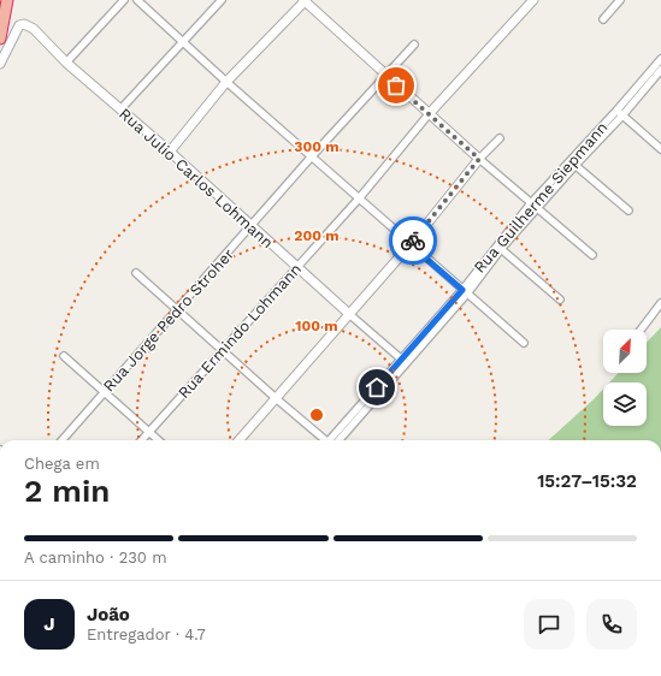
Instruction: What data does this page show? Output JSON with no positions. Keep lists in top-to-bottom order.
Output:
{
  "streets": {
    "street": [
      "Rua Julio Carlos Lohmann",
      "Rua Guilherme Siepmann",
      "Rua Jorge Pedro Stroher",
      "Rua Ermindo Lohmann"
    ]
  },
  "crossings": [
    ["Rua Julio Carlos Lohmann", "Rua Guilherme Siepmann"],
    ["Rua Julio Carlos Lohmann", "Rua Jorge Pedro Stroher"],
    ["Rua Julio Carlos Lohmann", "Rua Ermindo Lohmann"]
  ],
  "north": "top right",
  "page": {
    "heading": ["2 min", "Chega em", "15:27–15:32"],
    "panel": ["João", "Entregador · 4.7"],
    "bar": "A caminho · 230 m",
    "round": "J"
  },
  "rings": ["300 m", "200 m", "100 m"]
}
